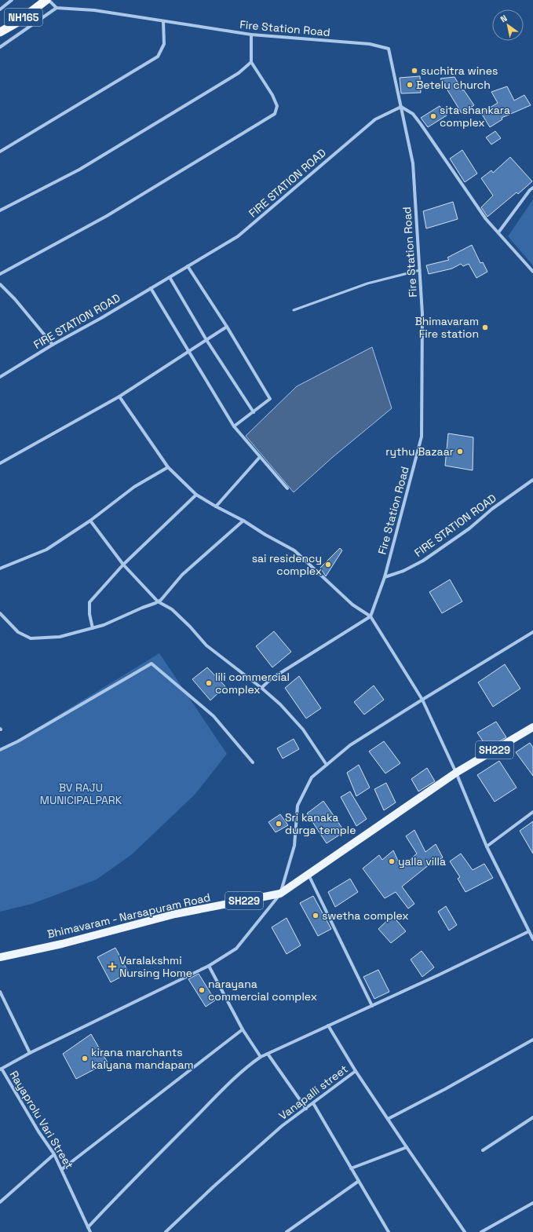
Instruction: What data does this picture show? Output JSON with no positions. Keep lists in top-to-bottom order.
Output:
{
  "streets": {
    "highway": ["NH165"],
    "main road": ["SH229", "Bhimavaram - Narsapuram Road"],
    "street": [
      "Fire Station Road",
      "FIRE STATION ROAD",
      "Vanapalli street",
      "Rayaprolu Vari Street"
    ]
  },
  "crossings": [
    ["Fire Station Road", "FIRE STATION ROAD"]
  ],
  "parks": ["BV RAJU MUNICIPALPARK"],
  "places": {
    "other": [
      "suchitra wines",
      "Betelu church",
      "sita shankara complex",
      "Bhimavaram Fire station",
      "rythu Bazaar",
      "sai residency complex",
      "lili commercial complex",
      "Sri kanaka durga temple",
      "yalla villa",
      "swetha complex",
      "narayana commercial complex",
      "kirana marchants kalyana mandapam"
    ],
    "health": ["Varalakshmi Nursing Home"]
  },
  "north": "top left"
}
